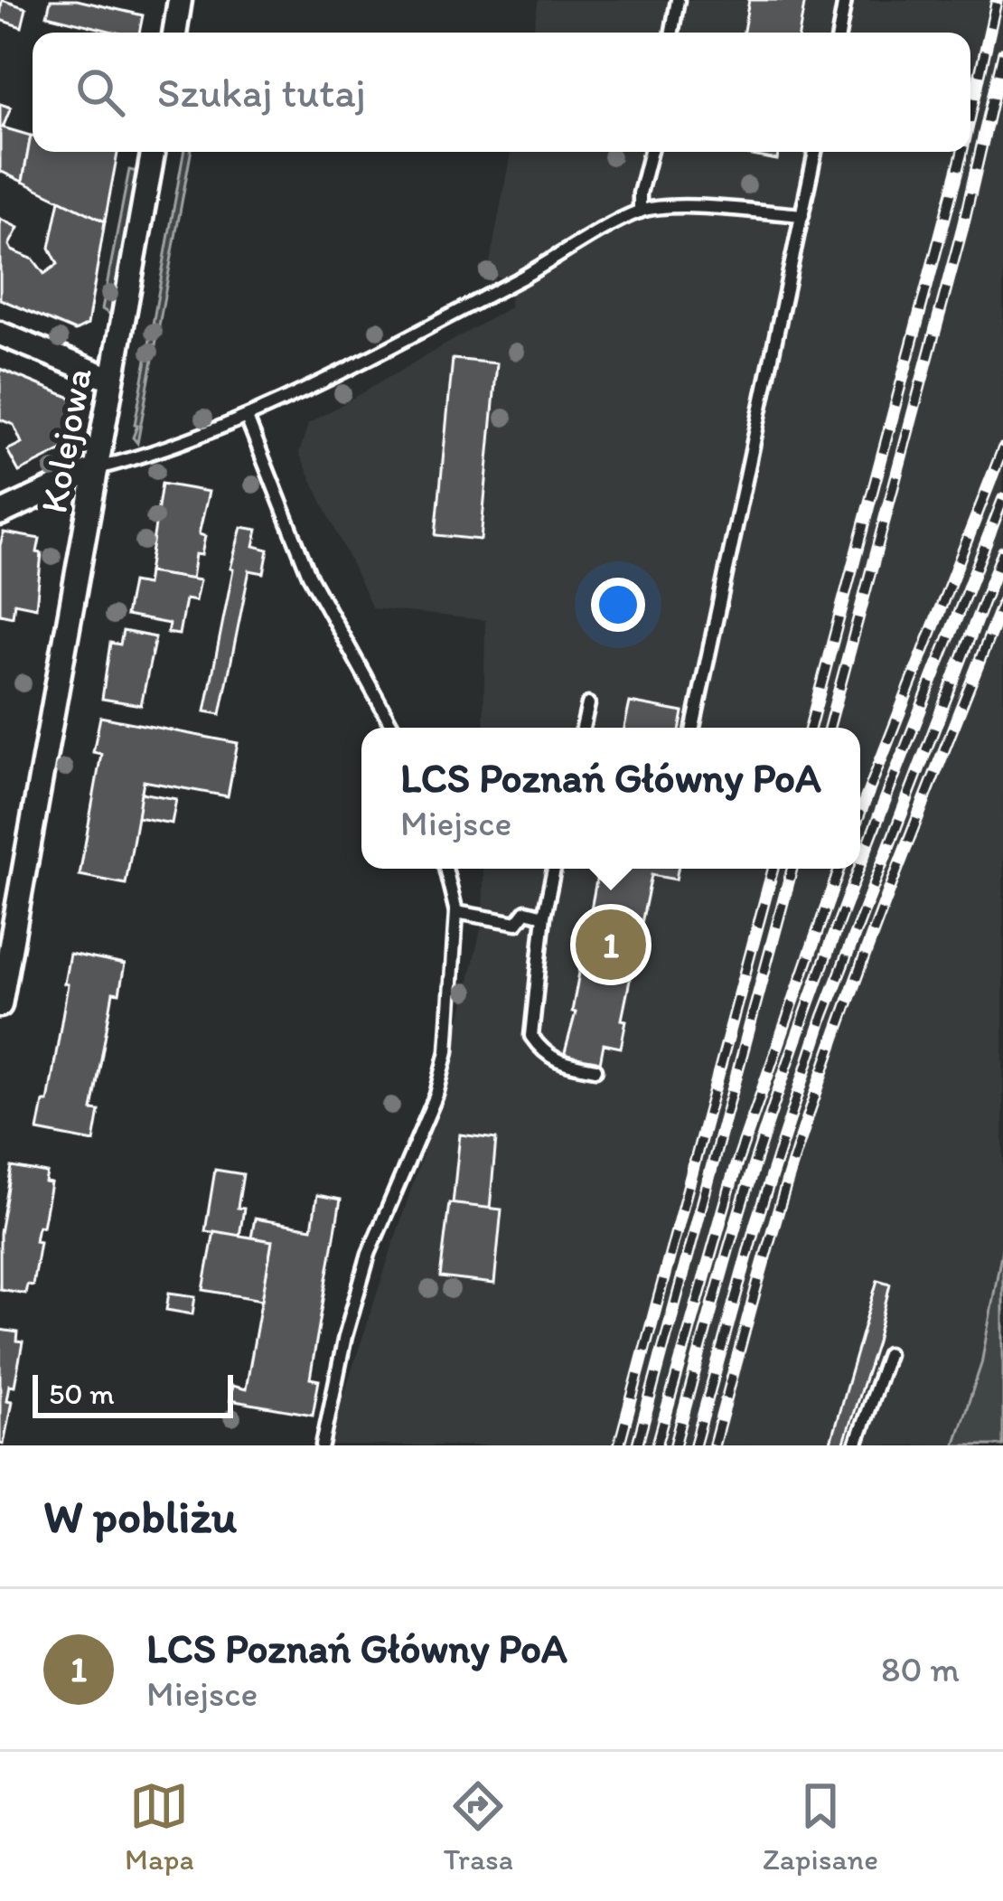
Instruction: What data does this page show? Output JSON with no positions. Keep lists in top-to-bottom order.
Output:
{
  "streets": {
    "street": ["Kolejowa"]
  },
  "scale_bar": "50 m",
  "page": {
    "search": "Szukaj tutaj",
    "popup": ["LCS Poznań Główny PoA", "Miejsce"],
    "pins": "1",
    "scale": "50 m",
    "heading": "W pobliżu",
    "list": [
      {
        "mark": "1",
        "name": "LCS Poznań Główny PoA",
        "note": "Miejsce",
        "value": "80 m"
      }
    ],
    "nav": ["Mapa", "Trasa", "Zapisane"]
  }
}
